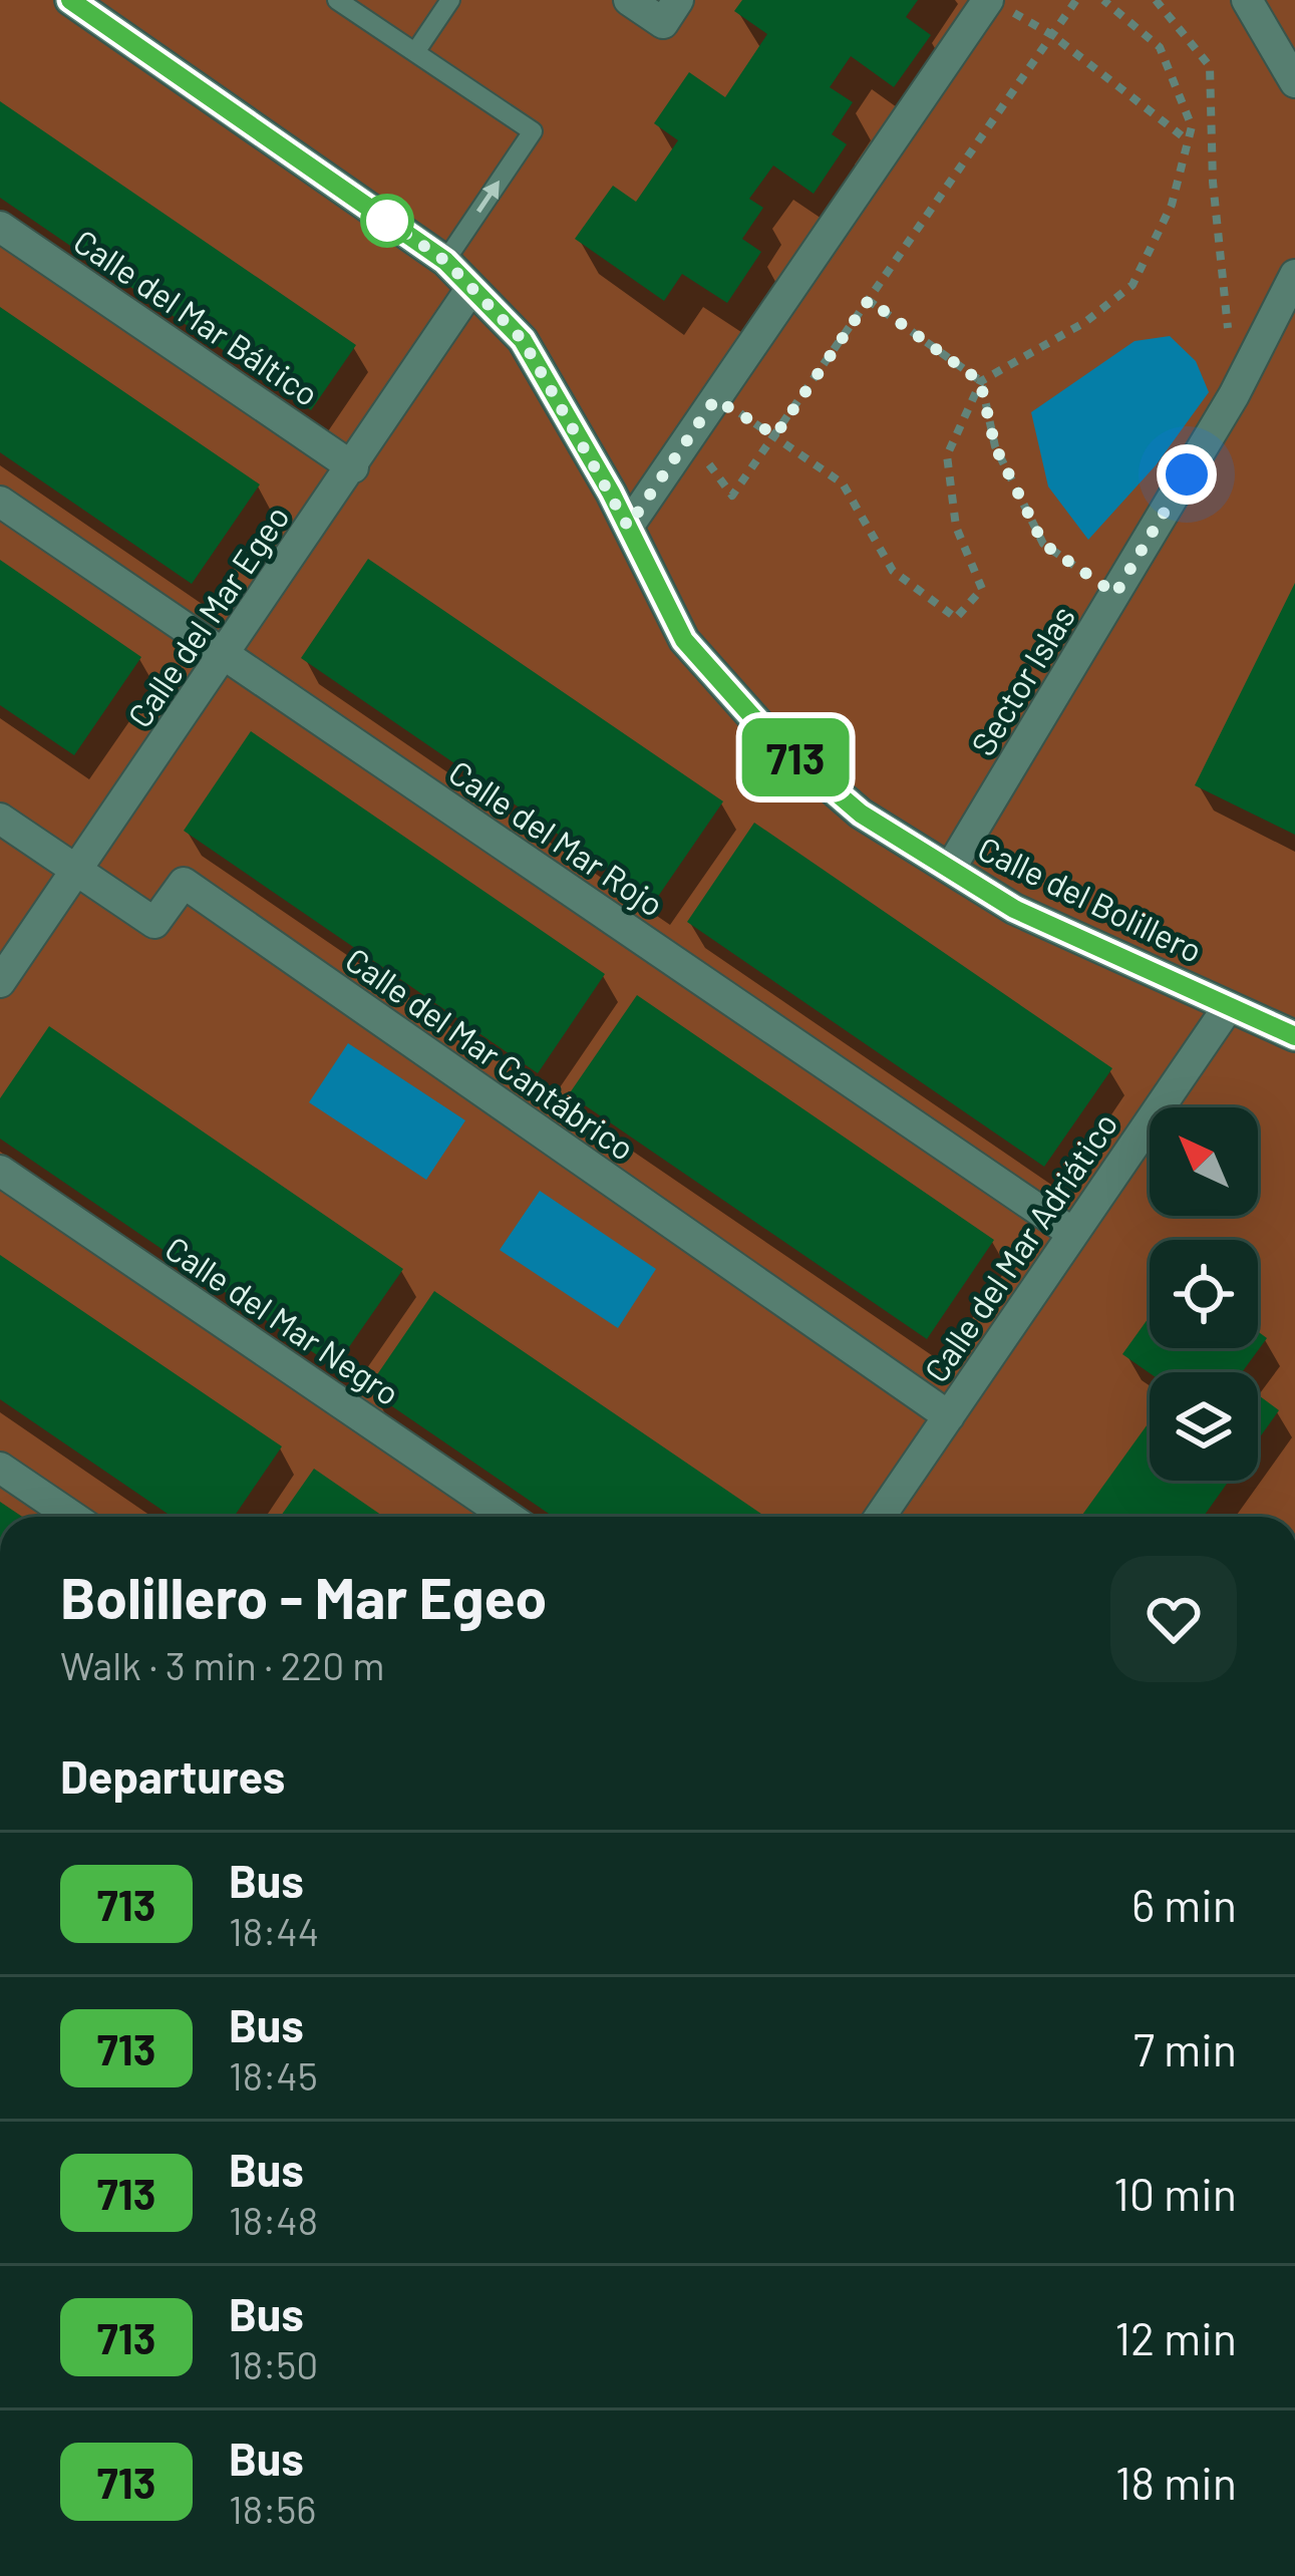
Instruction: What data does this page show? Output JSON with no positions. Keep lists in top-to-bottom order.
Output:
{
  "streets": {
    "street": [
      "Calle del Mar Báltico",
      "Calle del Mar Egeo",
      "Sector Islas",
      "Calle del Mar Rojo",
      "Calle del Bolillero",
      "Calle del Mar Cantábrico",
      "Calle del Mar Adriático",
      "Calle del Mar Negro"
    ]
  },
  "crossings": [
    ["Calle del Mar Báltico", "Calle del Mar Egeo"],
    ["Calle del Mar Egeo", "Calle del Mar Rojo"],
    ["Calle del Mar Egeo", "Calle del Bolillero"],
    ["Calle del Mar Egeo", "Calle del Mar Cantábrico"],
    ["Sector Islas", "Calle del Bolillero"],
    ["Calle del Mar Rojo", "Calle del Mar Adriático"],
    ["Calle del Bolillero", "Calle del Mar Adriático"],
    ["Calle del Mar Cantábrico", "Calle del Mar Adriático"]
  ],
  "lines": ["bus line 713"],
  "north": "top left",
  "page": {
    "on_map": "713",
    "heading": [
      ["Bolillero - Mar Egeo", "Walk · 3 min · 220 m"],
      "Departures"
    ],
    "list": [
      {
        "mark": "713",
        "name": "Bus",
        "note": "18:44",
        "value": "6 min"
      },
      {
        "mark": "713",
        "name": "Bus",
        "note": "18:45",
        "value": "7 min"
      },
      {
        "mark": "713",
        "name": "Bus",
        "note": "18:48",
        "value": "10 min"
      },
      {
        "mark": "713",
        "name": "Bus",
        "note": "18:50",
        "value": "12 min"
      },
      {
        "mark": "713",
        "name": "Bus",
        "note": "18:56",
        "value": "18 min"
      }
    ]
  }
}
